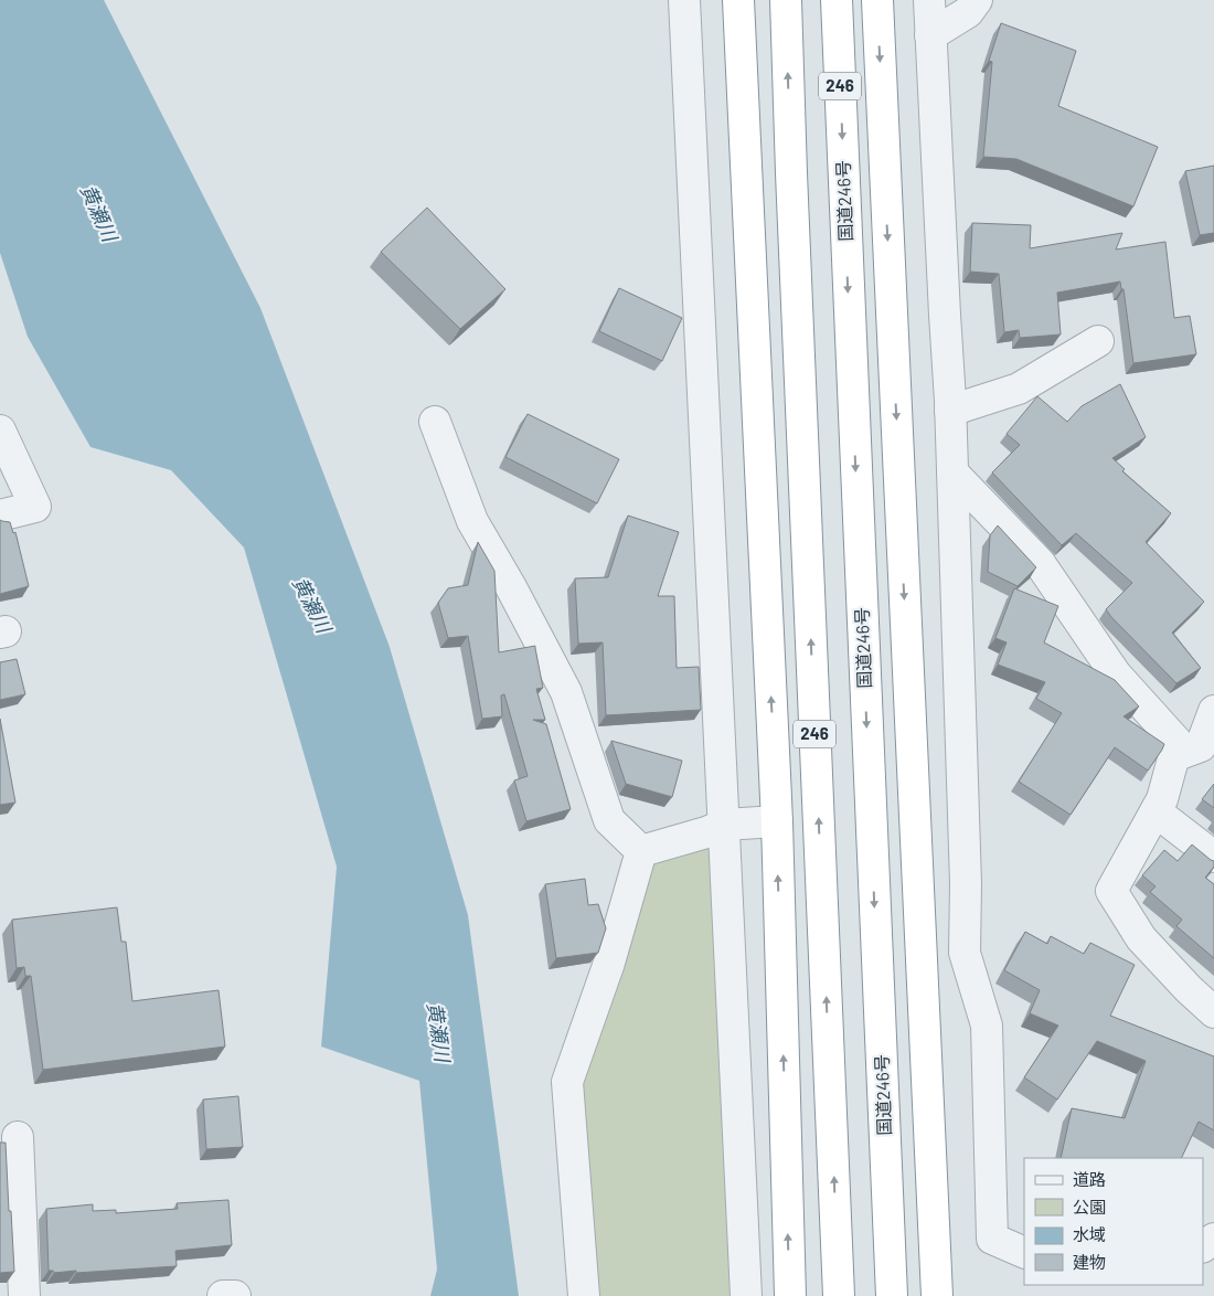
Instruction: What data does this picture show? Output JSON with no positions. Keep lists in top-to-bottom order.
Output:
{
  "streets": {
    "highway": ["246", "国道246号"]
  },
  "water": ["黄瀬川"],
  "legend": [
    "道路",
    "公園",
    "水域",
    "建物"
  ]
}
